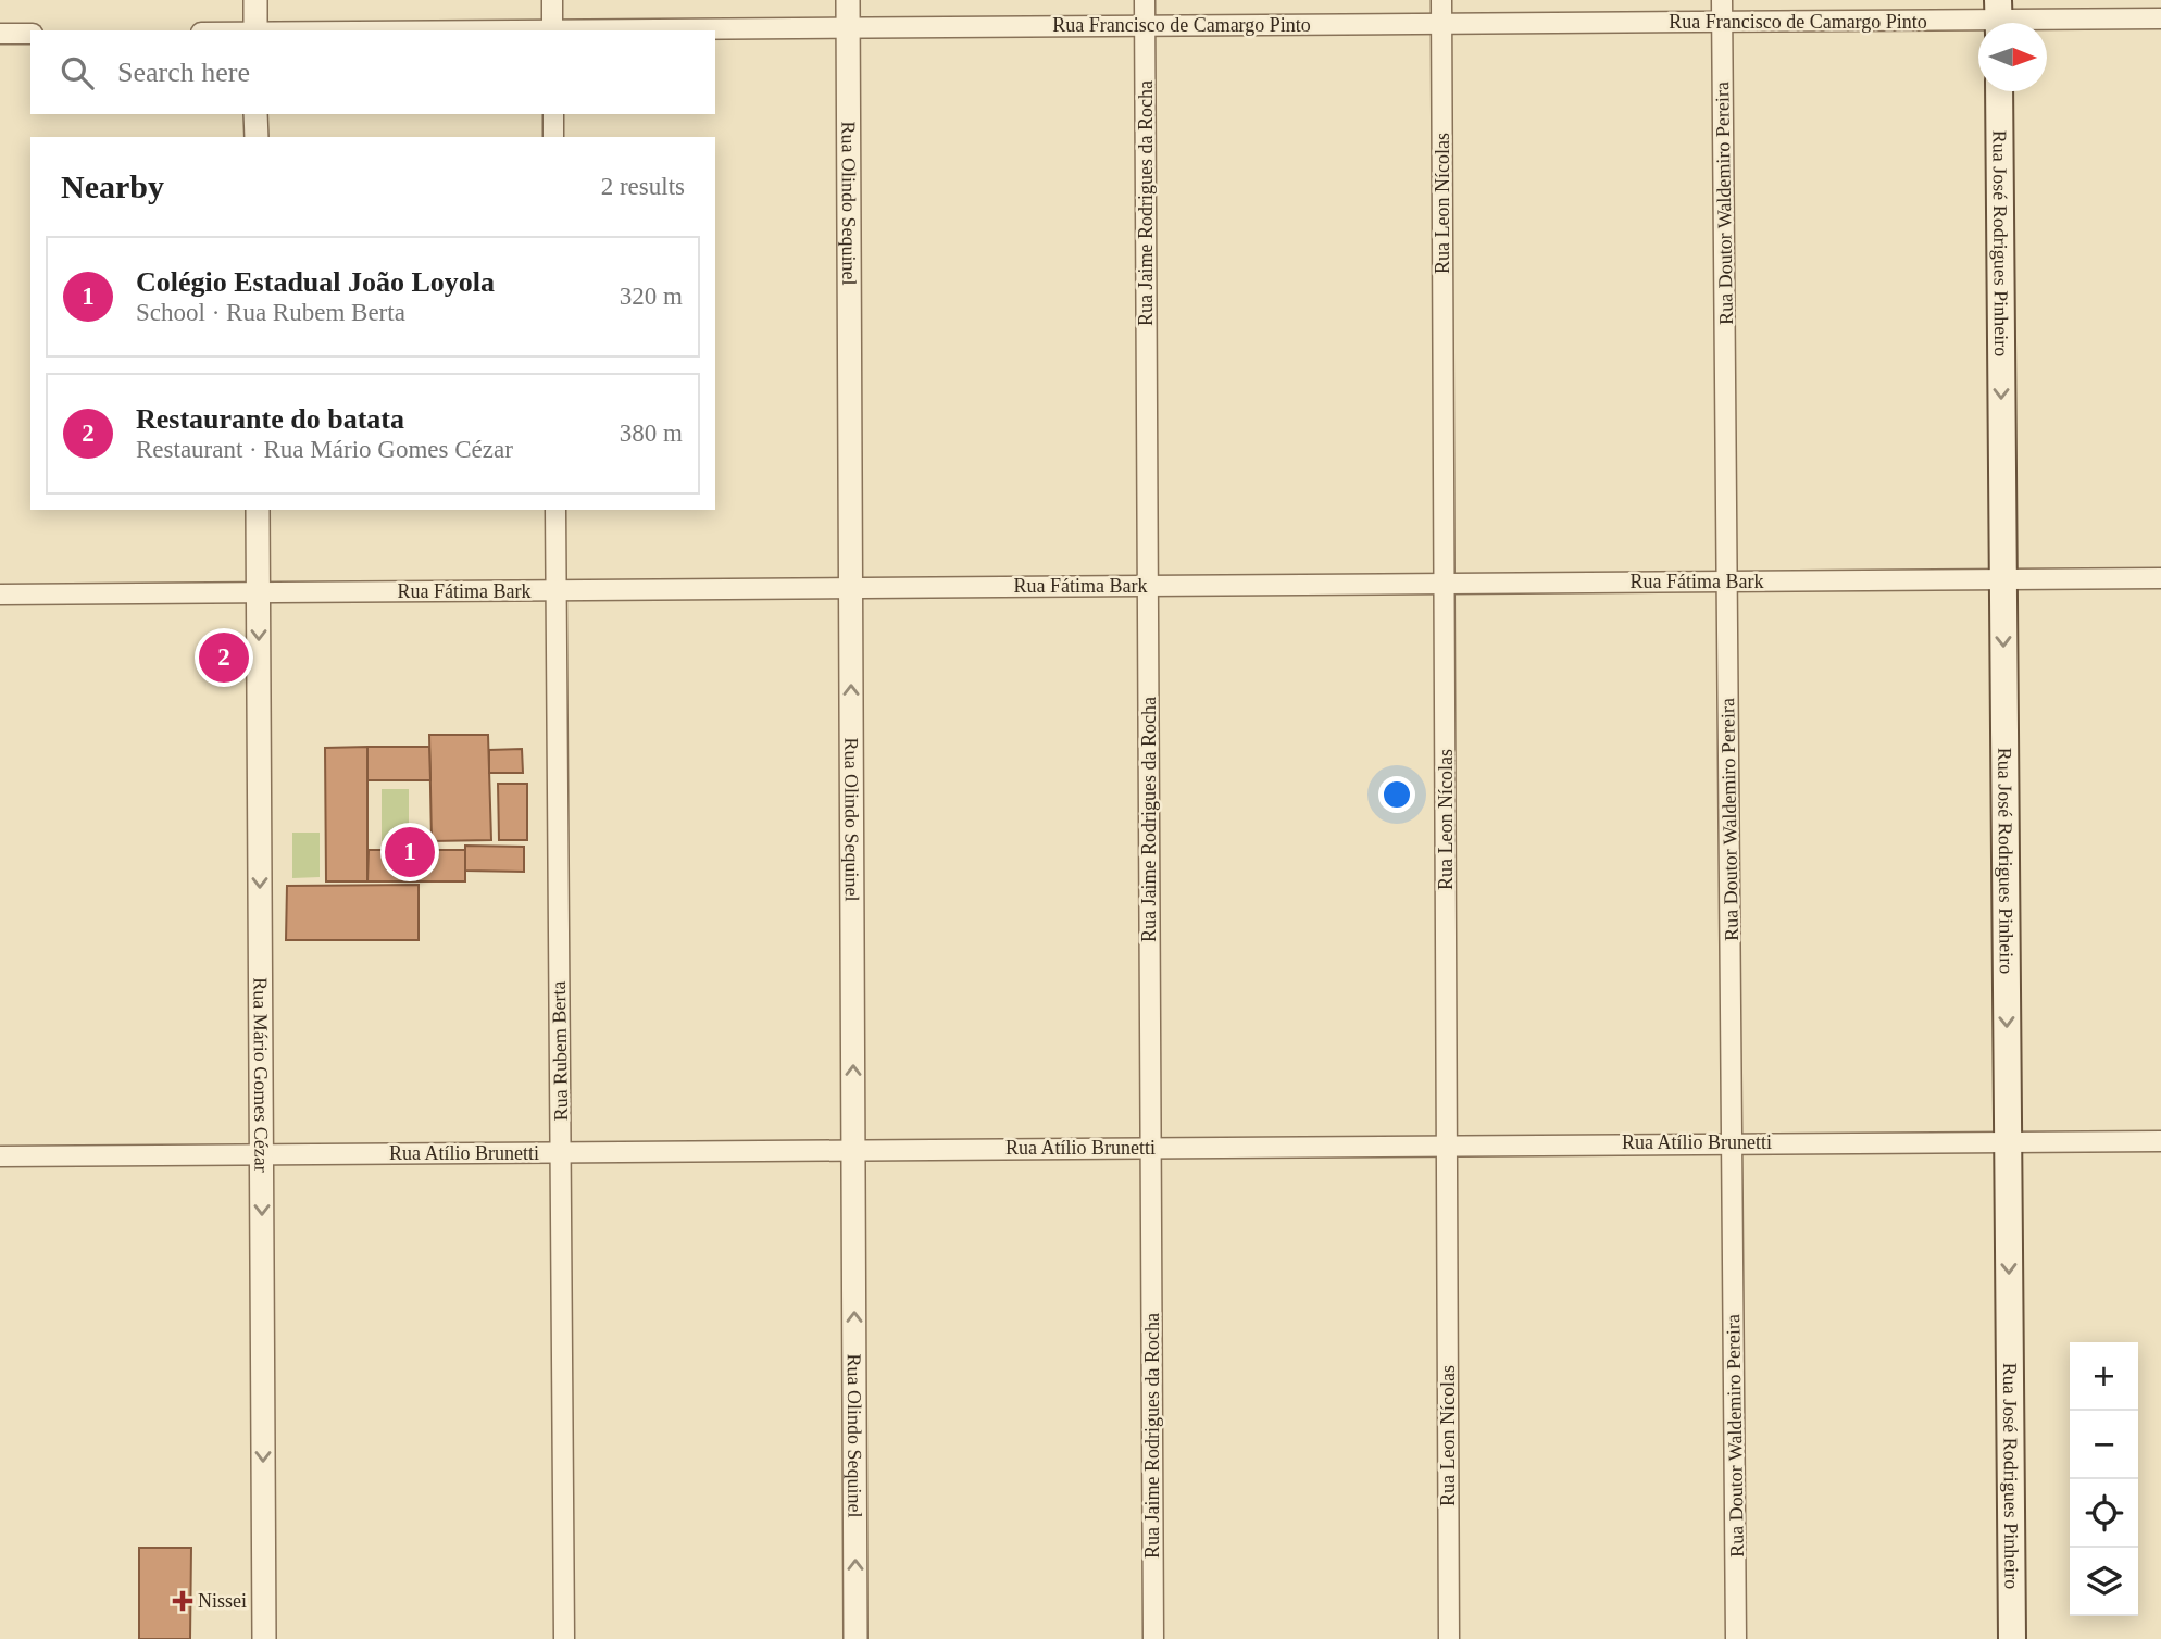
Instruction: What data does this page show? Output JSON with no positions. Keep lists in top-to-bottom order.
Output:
{
  "streets": {
    "main road": ["Rua José Rodrigues Pinheiro"],
    "street": [
      "Rua Francisco de Camargo Pinto",
      "Rua Olindo Sequinel",
      "Rua Jaime Rodrigues da Rocha",
      "Rua Leon Nícolas",
      "Rua Doutor Waldemiro Pereira",
      "Rua Fátima Bark",
      "Rua Rubem Berta",
      "Rua Mário Gomes Cézar",
      "Rua Atílio Brunetti"
    ]
  },
  "crossings": [
    ["Rua Francisco de Camargo Pinto", "Rua Olindo Sequinel"],
    ["Rua Francisco de Camargo Pinto", "Rua Jaime Rodrigues da Rocha"],
    ["Rua Francisco de Camargo Pinto", "Rua Leon Nícolas"],
    ["Rua Francisco de Camargo Pinto", "Rua Doutor Waldemiro Pereira"],
    ["Rua Olindo Sequinel", "Rua Fátima Bark"],
    ["Rua Olindo Sequinel", "Rua Atílio Brunetti"],
    ["Rua Jaime Rodrigues da Rocha", "Rua Fátima Bark"],
    ["Rua Jaime Rodrigues da Rocha", "Rua Atílio Brunetti"],
    ["Rua Leon Nícolas", "Rua Fátima Bark"],
    ["Rua Leon Nícolas", "Rua Atílio Brunetti"],
    ["Rua Doutor Waldemiro Pereira", "Rua Fátima Bark"],
    ["Rua Doutor Waldemiro Pereira", "Rua Atílio Brunetti"],
    ["Rua José Rodrigues Pinheiro", "Rua Fátima Bark"],
    ["Rua José Rodrigues Pinheiro", "Rua Atílio Brunetti"],
    ["Rua Fátima Bark", "Rua Rubem Berta"],
    ["Rua Fátima Bark", "Rua Mário Gomes Cézar"],
    ["Rua Rubem Berta", "Rua Atílio Brunetti"],
    ["Rua Mário Gomes Cézar", "Rua Atílio Brunetti"]
  ],
  "one_way": ["Rua Olindo Sequinel", "Rua José Rodrigues Pinheiro", "Rua Mário Gomes Cézar"],
  "places": {
    "health": ["Nissei"]
  },
  "north": "right",
  "page": {
    "search": "Search here",
    "heading": ["Nearby", "2 results"],
    "list": [
      {
        "mark": "1",
        "name": "Colégio Estadual João Loyola",
        "note": "School · Rua Rubem Berta",
        "value": "320 m"
      },
      {
        "mark": "2",
        "name": "Restaurante do batata",
        "note": "Restaurant · Rua Mário Gomes Cézar",
        "value": "380 m"
      }
    ],
    "pins": ["2", "1"],
    "map_buttons": ["+", "−"]
  }
}
